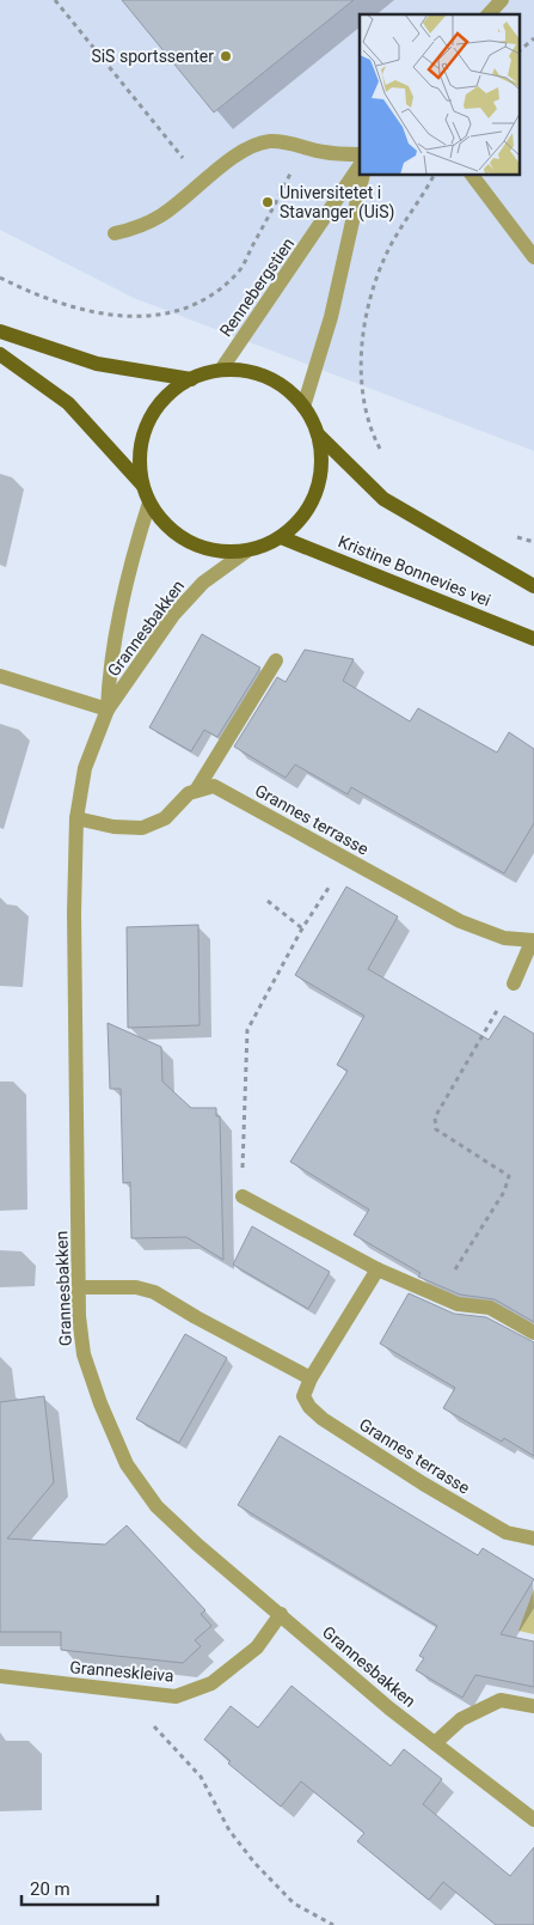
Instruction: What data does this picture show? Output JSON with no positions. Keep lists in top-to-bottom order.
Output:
{
  "streets": {
    "main road": ["Kristine Bonnevies vei"],
    "street": [
      "Rennebergstien",
      "Grannesbakken",
      "Grannes terrasse",
      "Granneskleiva"
    ]
  },
  "crossings": [
    ["Rennebergstien", "Kristine Bonnevies vei"],
    ["Rennebergstien", "Grannesbakken"],
    ["Kristine Bonnevies vei", "Grannesbakken"],
    ["Grannesbakken", "Granneskleiva"]
  ],
  "places": ["SiS sportssenter", "Universitetet i Stavanger (UiS)"],
  "scale_bar": "20 m"
}
